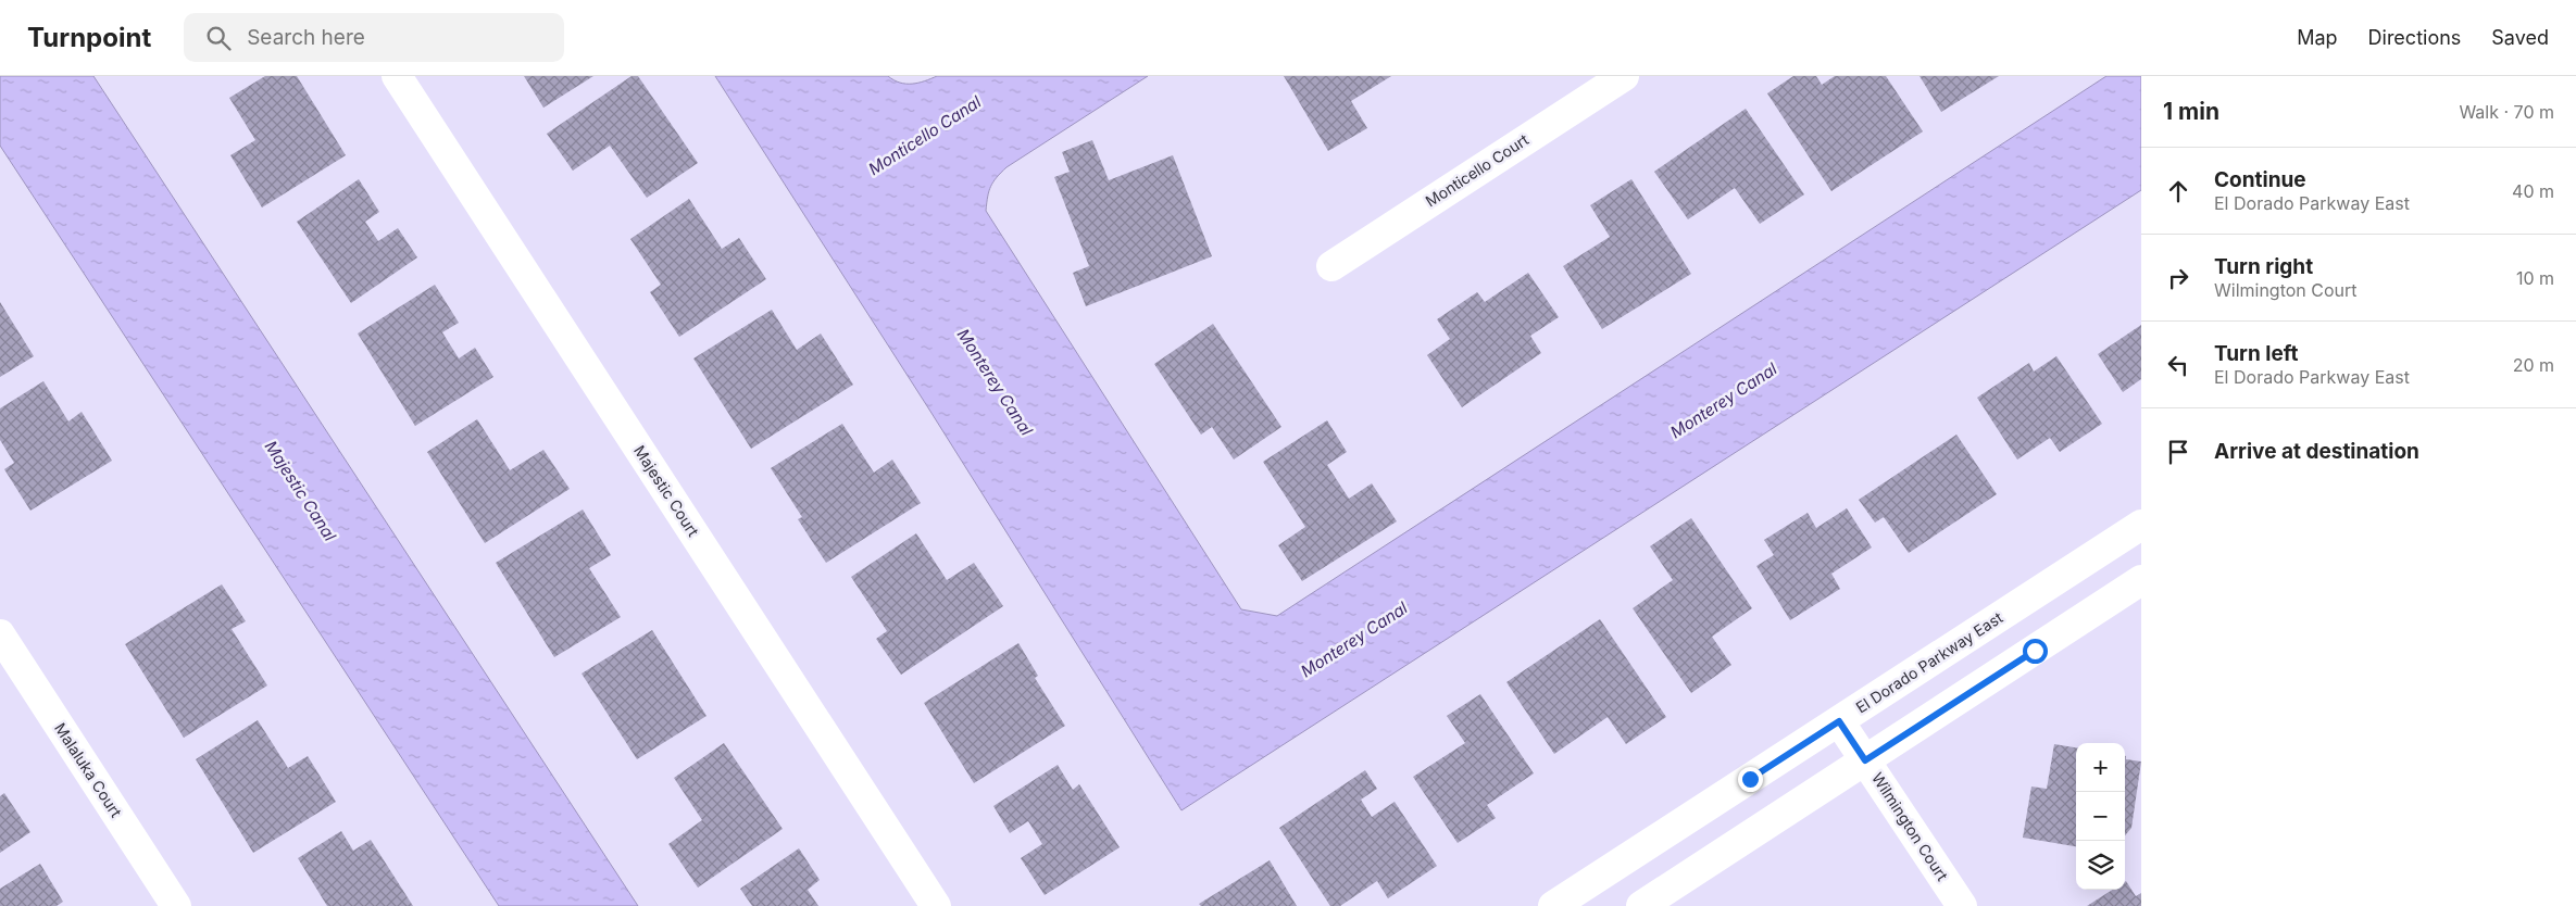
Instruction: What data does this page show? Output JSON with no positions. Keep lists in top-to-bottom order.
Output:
{
  "streets": {
    "street": [
      "Monticello Court",
      "Majestic Court",
      "El Dorado Parkway East",
      "Malaluka Court",
      "Wilmington Court"
    ]
  },
  "crossings": [
    ["El Dorado Parkway East", "Wilmington Court"]
  ],
  "water": ["Monticello Canal", "Monterey Canal", "Majestic Canal"],
  "page": {
    "header": "Turnpoint",
    "search": "Search here",
    "nav": ["Map", "Directions", "Saved"],
    "heading": ["1 min", "Walk · 70 m"],
    "list": [
      ["Continue", "El Dorado Parkway East", "40 m"],
      ["Turn right", "Wilmington Court", "10 m"],
      ["Turn left", "El Dorado Parkway East", "20 m"],
      "Arrive at destination"
    ],
    "map_buttons": ["+", "−"]
  }
}
